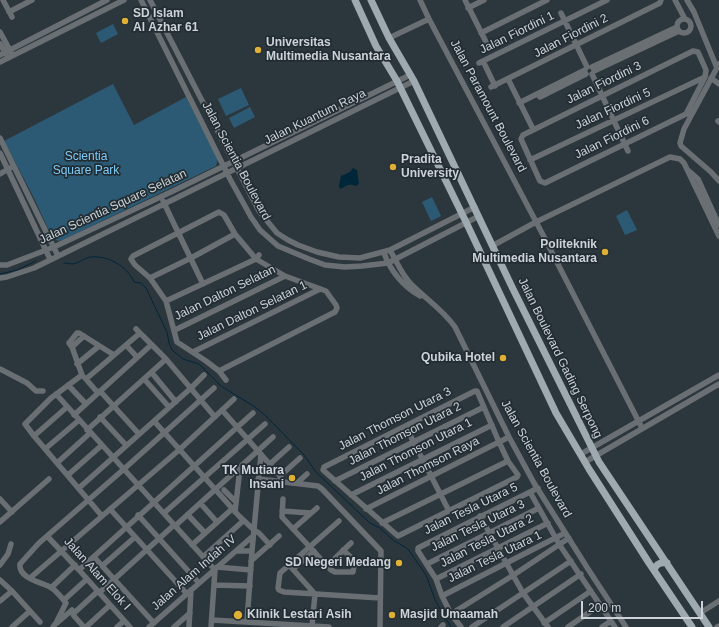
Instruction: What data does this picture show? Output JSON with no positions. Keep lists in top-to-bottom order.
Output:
{
  "streets": {
    "main road": ["Jalan Boulevard Gading Serpong"],
    "street": [
      "Jalan Fiordini 1",
      "Jalan Fiordini 2",
      "Jalan Fiordini 3",
      "Jalan Paramount Boulevard",
      "Jalan Fiordini 5",
      "Jalan Kuantum Raya",
      "Jalan Fiordini 6",
      "Jalan Scientia Boulevard",
      "Jalan Scientia Square Selatan",
      "Jalan Dalton Selatan",
      "Jalan Dalton Selatan 1",
      "Jalan Thomson Utara 3",
      "Jalan Thomson Utara 2",
      "Jalan Thomson Utara 1",
      "Jalan Thomson Raya",
      "Jalan Tesla Utara 5",
      "Jalan Tesla Utara 3",
      "Jalan Tesla Utara 2",
      "Jalan Tesla Utara 1",
      "Jalan Alam Indah IV",
      "Jalan Alam Elok I"
    ]
  },
  "crossings": [
    ["Jalan Fiordini 1", "Jalan Fiordini 2"],
    ["Jalan Fiordini 3", "Jalan Fiordini 5"],
    ["Jalan Fiordini 3", "Jalan Fiordini 6"],
    ["Jalan Fiordini 5", "Jalan Fiordini 6"],
    ["Jalan Kuantum Raya", "Jalan Scientia Boulevard"],
    ["Jalan Kuantum Raya", "Jalan Scientia Square Selatan"],
    ["Jalan Kuantum Raya", "Jalan Boulevard Gading Serpong"],
    ["Jalan Scientia Boulevard", "Jalan Scientia Square Selatan"],
    ["Jalan Scientia Boulevard", "Jalan Boulevard Gading Serpong"],
    ["Jalan Scientia Boulevard", "Jalan Thomson Raya"],
    ["Jalan Scientia Boulevard", "Jalan Tesla Utara 5"],
    ["Jalan Thomson Utara 3", "Jalan Thomson Utara 2"],
    ["Jalan Tesla Utara 5", "Jalan Tesla Utara 3"]
  ],
  "parks": ["Scientia Square Park"],
  "places": [
    "SD Islam Al Azhar 61",
    "Universitas Multimedia Nusantara",
    "Pradita University",
    "Politeknik Multimedia Nusantara",
    "Qubika Hotel",
    "TK Mutiara Insani",
    "SD Negeri Medang",
    "Klinik Lestari Asih",
    "Masjid Umaamah"
  ],
  "scale_bar": "200 m"
}
